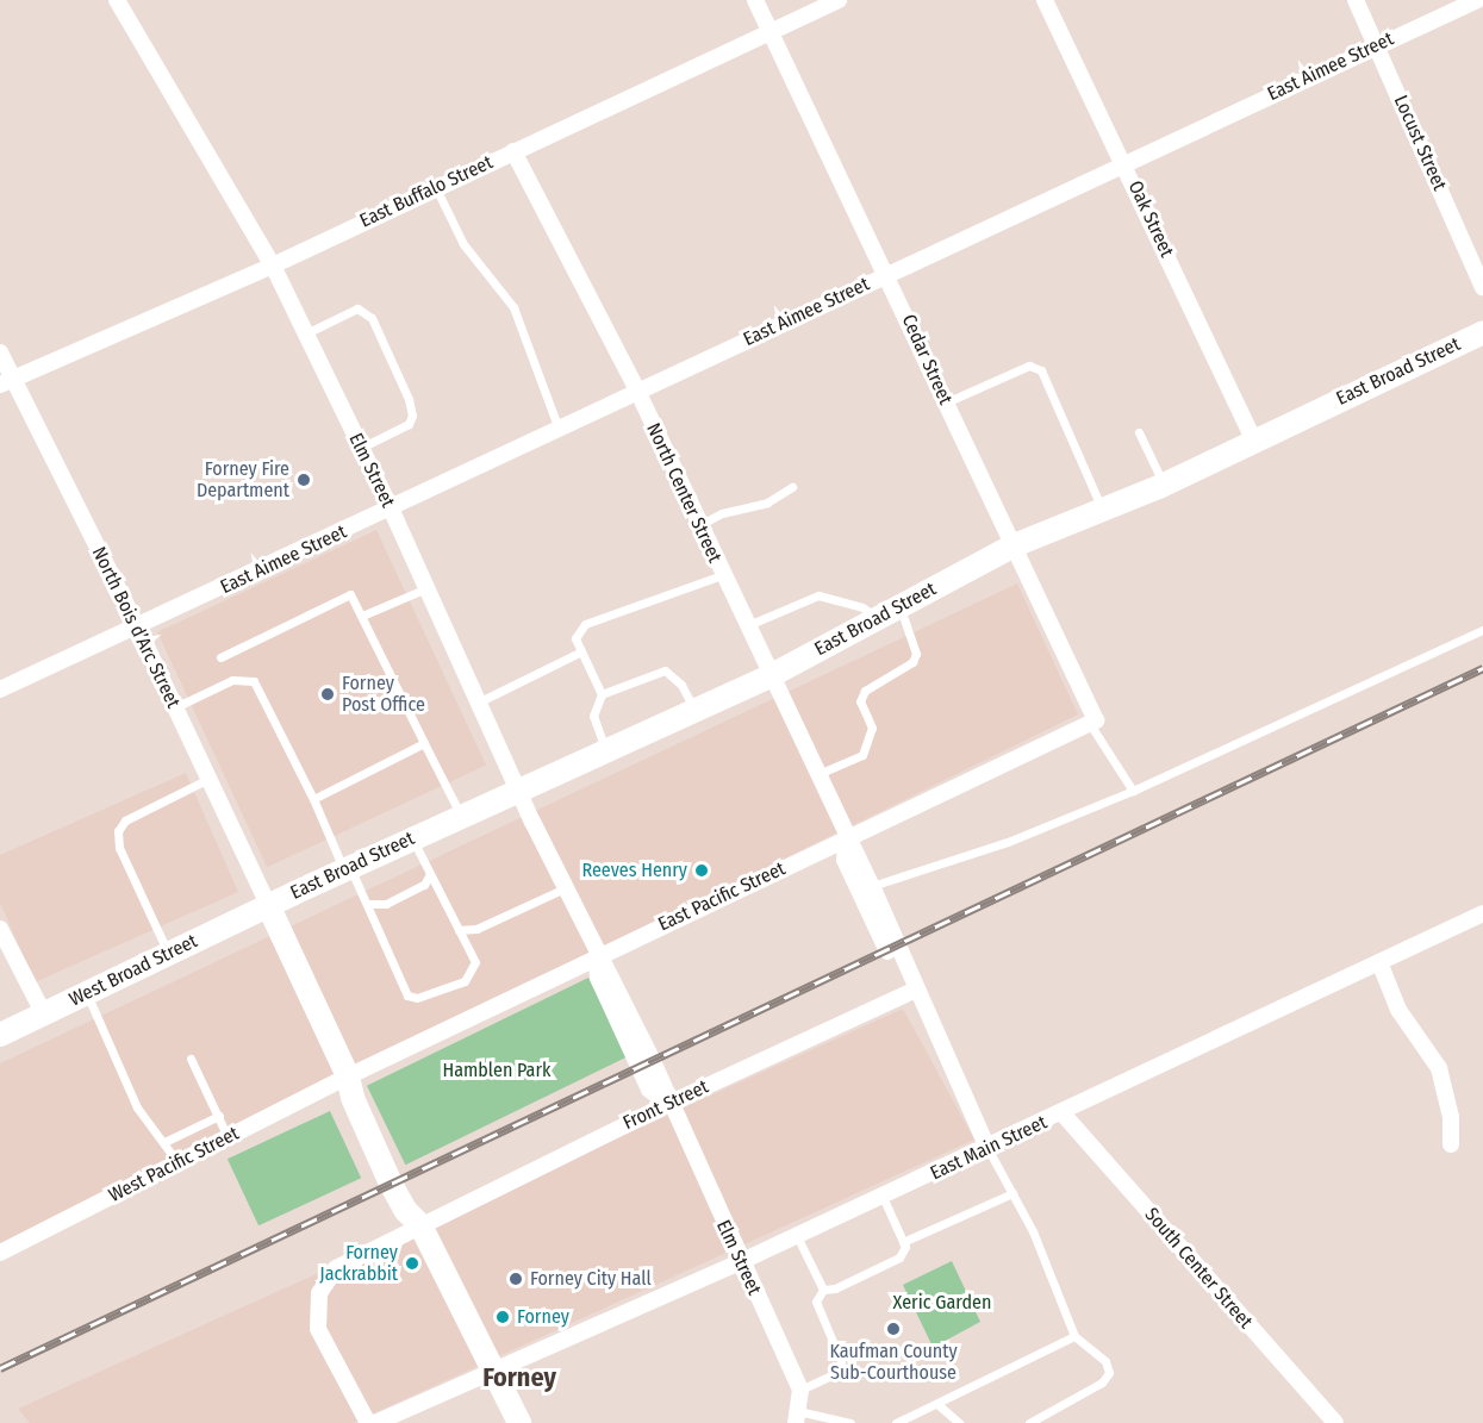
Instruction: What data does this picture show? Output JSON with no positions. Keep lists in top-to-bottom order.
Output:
{
  "streets": {
    "main road": ["East Broad Street", "West Broad Street"],
    "street": [
      "East Aimee Street",
      "Locust Street",
      "East Buffalo Street",
      "Oak Street",
      "Cedar Street",
      "Elm Street",
      "North Center Street",
      "North Bois d’Arc Street",
      "East Pacific Street",
      "Front Street",
      "East Main Street",
      "West Pacific Street",
      "South Center Street"
    ]
  },
  "crossings": [
    ["East Aimee Street", "Locust Street"],
    ["East Aimee Street", "Oak Street"],
    ["East Aimee Street", "Cedar Street"],
    ["East Aimee Street", "Elm Street"],
    ["East Aimee Street", "North Center Street"],
    ["East Aimee Street", "North Bois d’Arc Street"],
    ["East Buffalo Street", "Cedar Street"],
    ["East Buffalo Street", "Elm Street"],
    ["East Buffalo Street", "North Center Street"],
    ["East Buffalo Street", "North Bois d’Arc Street"],
    ["Oak Street", "East Broad Street"],
    ["Cedar Street", "East Broad Street"],
    ["Cedar Street", "East Pacific Street"],
    ["East Broad Street", "Elm Street"],
    ["East Broad Street", "North Center Street"],
    ["East Broad Street", "North Bois d’Arc Street"],
    ["East Broad Street", "West Broad Street"],
    ["Elm Street", "East Pacific Street"],
    ["Elm Street", "Front Street"],
    ["Elm Street", "East Main Street"],
    ["North Center Street", "East Pacific Street"],
    ["North Bois d’Arc Street", "West Broad Street"],
    ["East Pacific Street", "West Pacific Street"],
    ["East Main Street", "South Center Street"]
  ],
  "districts": ["Forney"],
  "parks": ["Hamblen Park", "Xeric Garden"],
  "places": [
    "Forney Fire Department",
    "Forney Post Office",
    "Reeves Henry",
    "Forney Jackrabbit",
    "Forney City Hall",
    "Forney",
    "Kaufman County Sub-Courthouse"
  ]
}
